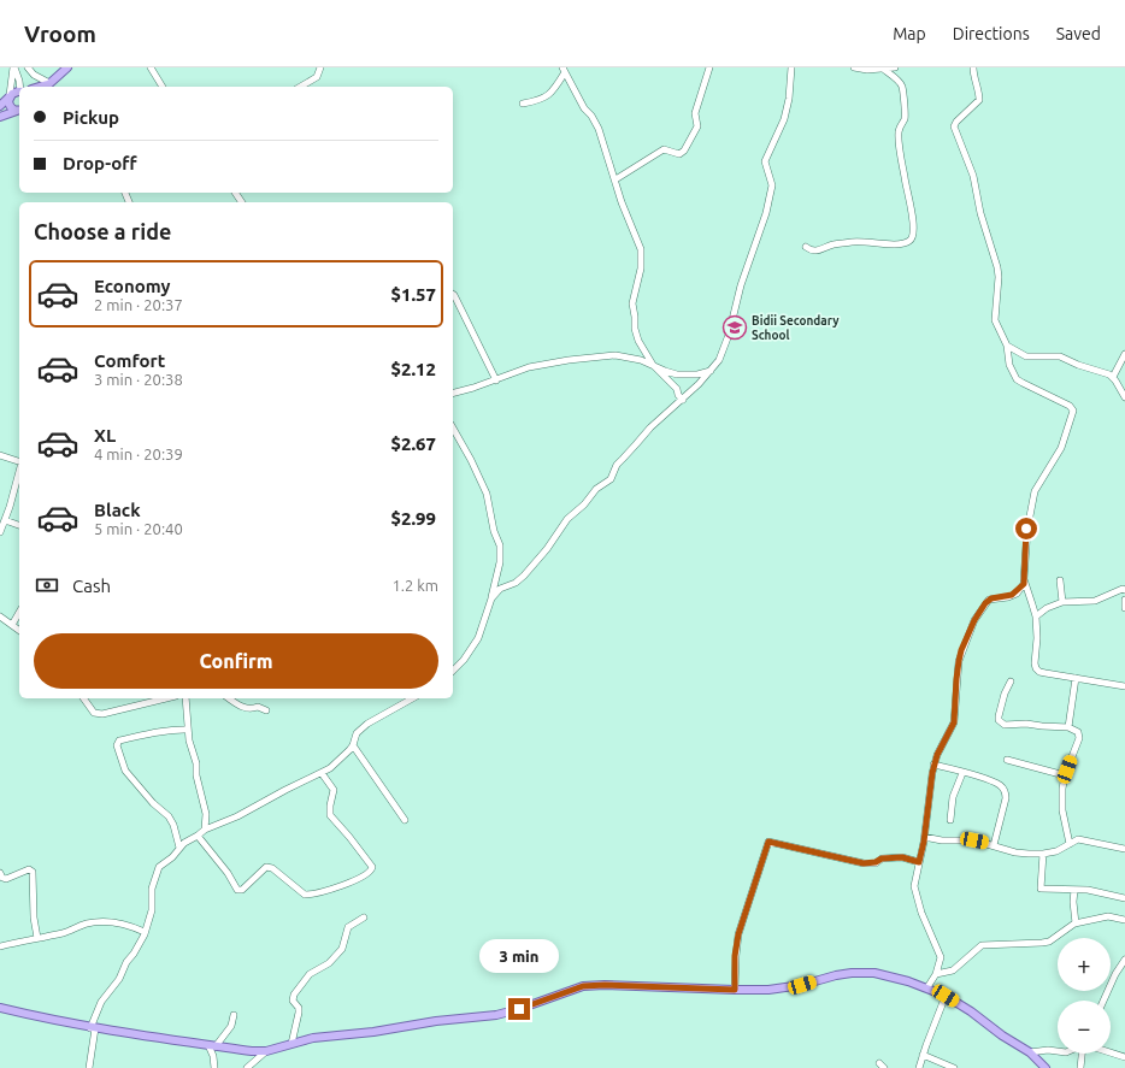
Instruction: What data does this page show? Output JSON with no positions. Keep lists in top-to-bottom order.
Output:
{
  "places": {
    "school or university": ["Bidii Secondary School"]
  },
  "page": {
    "header": "Vroom",
    "nav": ["Map", "Directions", "Saved"],
    "banner": ["Pickup", "Drop-off"],
    "heading": "Choose a ride",
    "list": [
      {
        "name": "Economy",
        "note": "2 min · 20:37",
        "value": "$1.57"
      },
      {
        "name": "Comfort",
        "note": "3 min · 20:38",
        "value": "$2.12"
      },
      {
        "name": "XL",
        "note": "4 min · 20:39",
        "value": "$2.67"
      },
      {
        "name": "Black",
        "note": "5 min · 20:40",
        "value": "$2.99"
      }
    ],
    "pay": ["Cash", "1.2 km"],
    "buttons": "Confirm",
    "map_buttons": ["+", "−"],
    "bubble": "3 min"
  }
}
